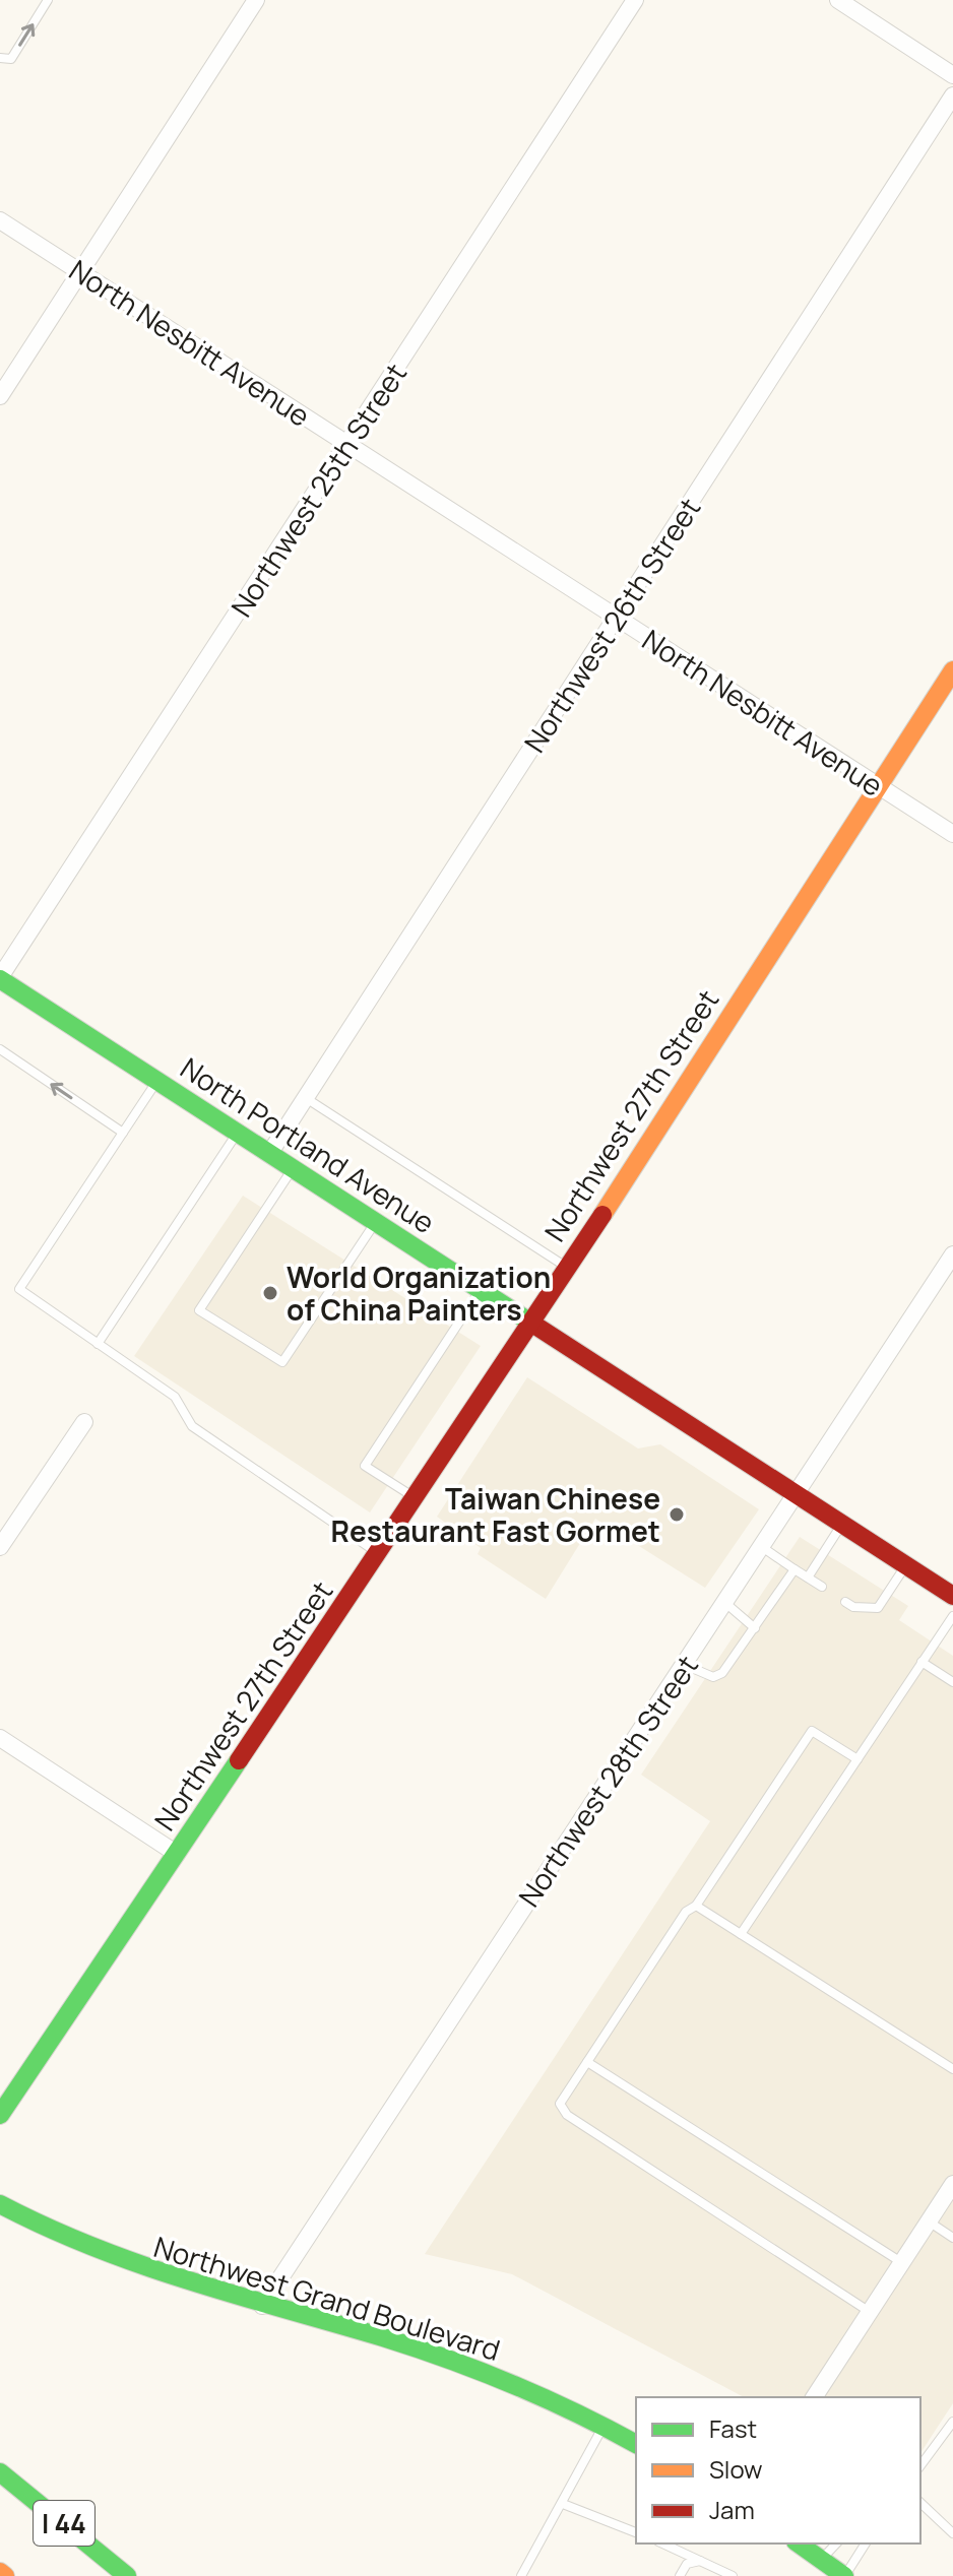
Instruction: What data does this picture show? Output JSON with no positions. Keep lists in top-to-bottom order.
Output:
{
  "streets": {
    "main road": [
      "Northwest 27th Street",
      "North Portland Avenue",
      "Northwest Grand Boulevard",
      "I 44"
    ],
    "street": [
      "North Nesbitt Avenue",
      "Northwest 25th Street",
      "Northwest 26th Street",
      "Northwest 28th Street"
    ]
  },
  "crossings": [
    ["North Nesbitt Avenue", "Northwest 25th Street"],
    ["North Nesbitt Avenue", "Northwest 26th Street"],
    ["North Nesbitt Avenue", "Northwest 27th Street"],
    ["Northwest 25th Street", "North Portland Avenue"],
    ["Northwest 26th Street", "North Portland Avenue"],
    ["Northwest 27th Street", "North Portland Avenue"],
    ["North Portland Avenue", "Northwest 28th Street"],
    ["Northwest 28th Street", "Northwest Grand Boulevard"]
  ],
  "places": ["World Organization of China Painters", "Taiwan Chinese Restaurant Fast Gormet"],
  "legend": ["Fast", "Slow", "Jam"]
}
